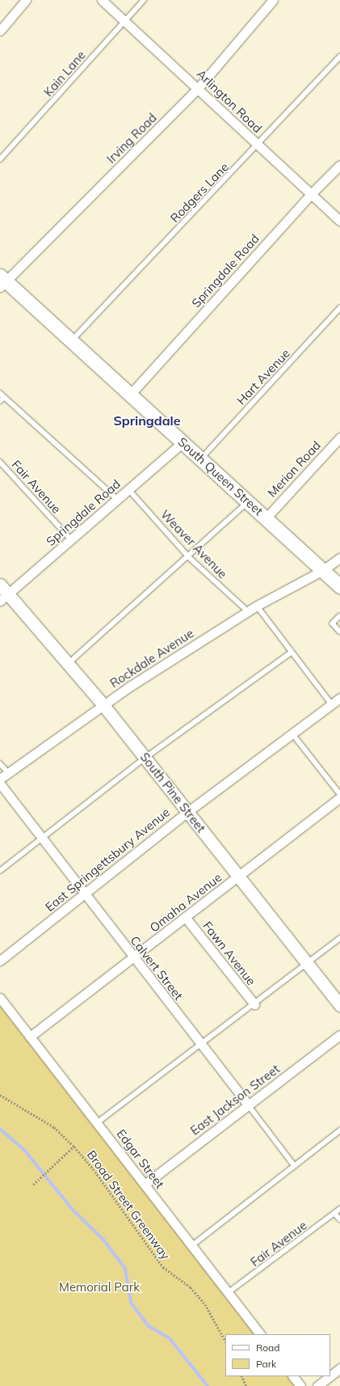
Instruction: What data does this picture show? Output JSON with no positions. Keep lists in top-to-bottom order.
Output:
{
  "streets": {
    "main road": ["South Queen Street"],
    "street": [
      "Arlington Road",
      "Irving Road",
      "Springdale Road",
      "Merion Road",
      "Rockdale Avenue",
      "South Pine Street",
      "East Springettsbury Avenue",
      "Omaha Avenue",
      "Fawn Avenue",
      "Calvert Street",
      "East Jackson Street",
      "Edgar Street"
    ],
    "lane": [
      "Kain Lane",
      "Rodgers Lane",
      "Hart Avenue",
      "Fair Avenue",
      "Weaver Avenue"
    ],
    "path": ["Broad Street Greenway"]
  },
  "crossings": [
    ["Kain Lane", "Arlington Road"],
    ["Arlington Road", "Irving Road"],
    ["Arlington Road", "Rodgers Lane"],
    ["Arlington Road", "Springdale Road"],
    ["Irving Road", "South Queen Street"],
    ["Rodgers Lane", "South Queen Street"],
    ["Springdale Road", "South Queen Street"],
    ["Springdale Road", "Fair Avenue"],
    ["Springdale Road", "Weaver Avenue"],
    ["Springdale Road", "South Pine Street"],
    ["Hart Avenue", "South Queen Street"],
    ["Merion Road", "South Queen Street"],
    ["South Queen Street", "Rockdale Avenue"],
    ["Fair Avenue", "Edgar Street"],
    ["Weaver Avenue", "Rockdale Avenue"],
    ["Rockdale Avenue", "South Pine Street"],
    ["South Pine Street", "East Springettsbury Avenue"],
    ["South Pine Street", "Omaha Avenue"],
    ["East Springettsbury Avenue", "Calvert Street"],
    ["Omaha Avenue", "Fawn Avenue"],
    ["Omaha Avenue", "Calvert Street"],
    ["Omaha Avenue", "Edgar Street"],
    ["Calvert Street", "East Jackson Street"],
    ["East Jackson Street", "Edgar Street"]
  ],
  "districts": ["Springdale"],
  "parks": ["Memorial Park"],
  "legend": ["Road", "Park"]
}
